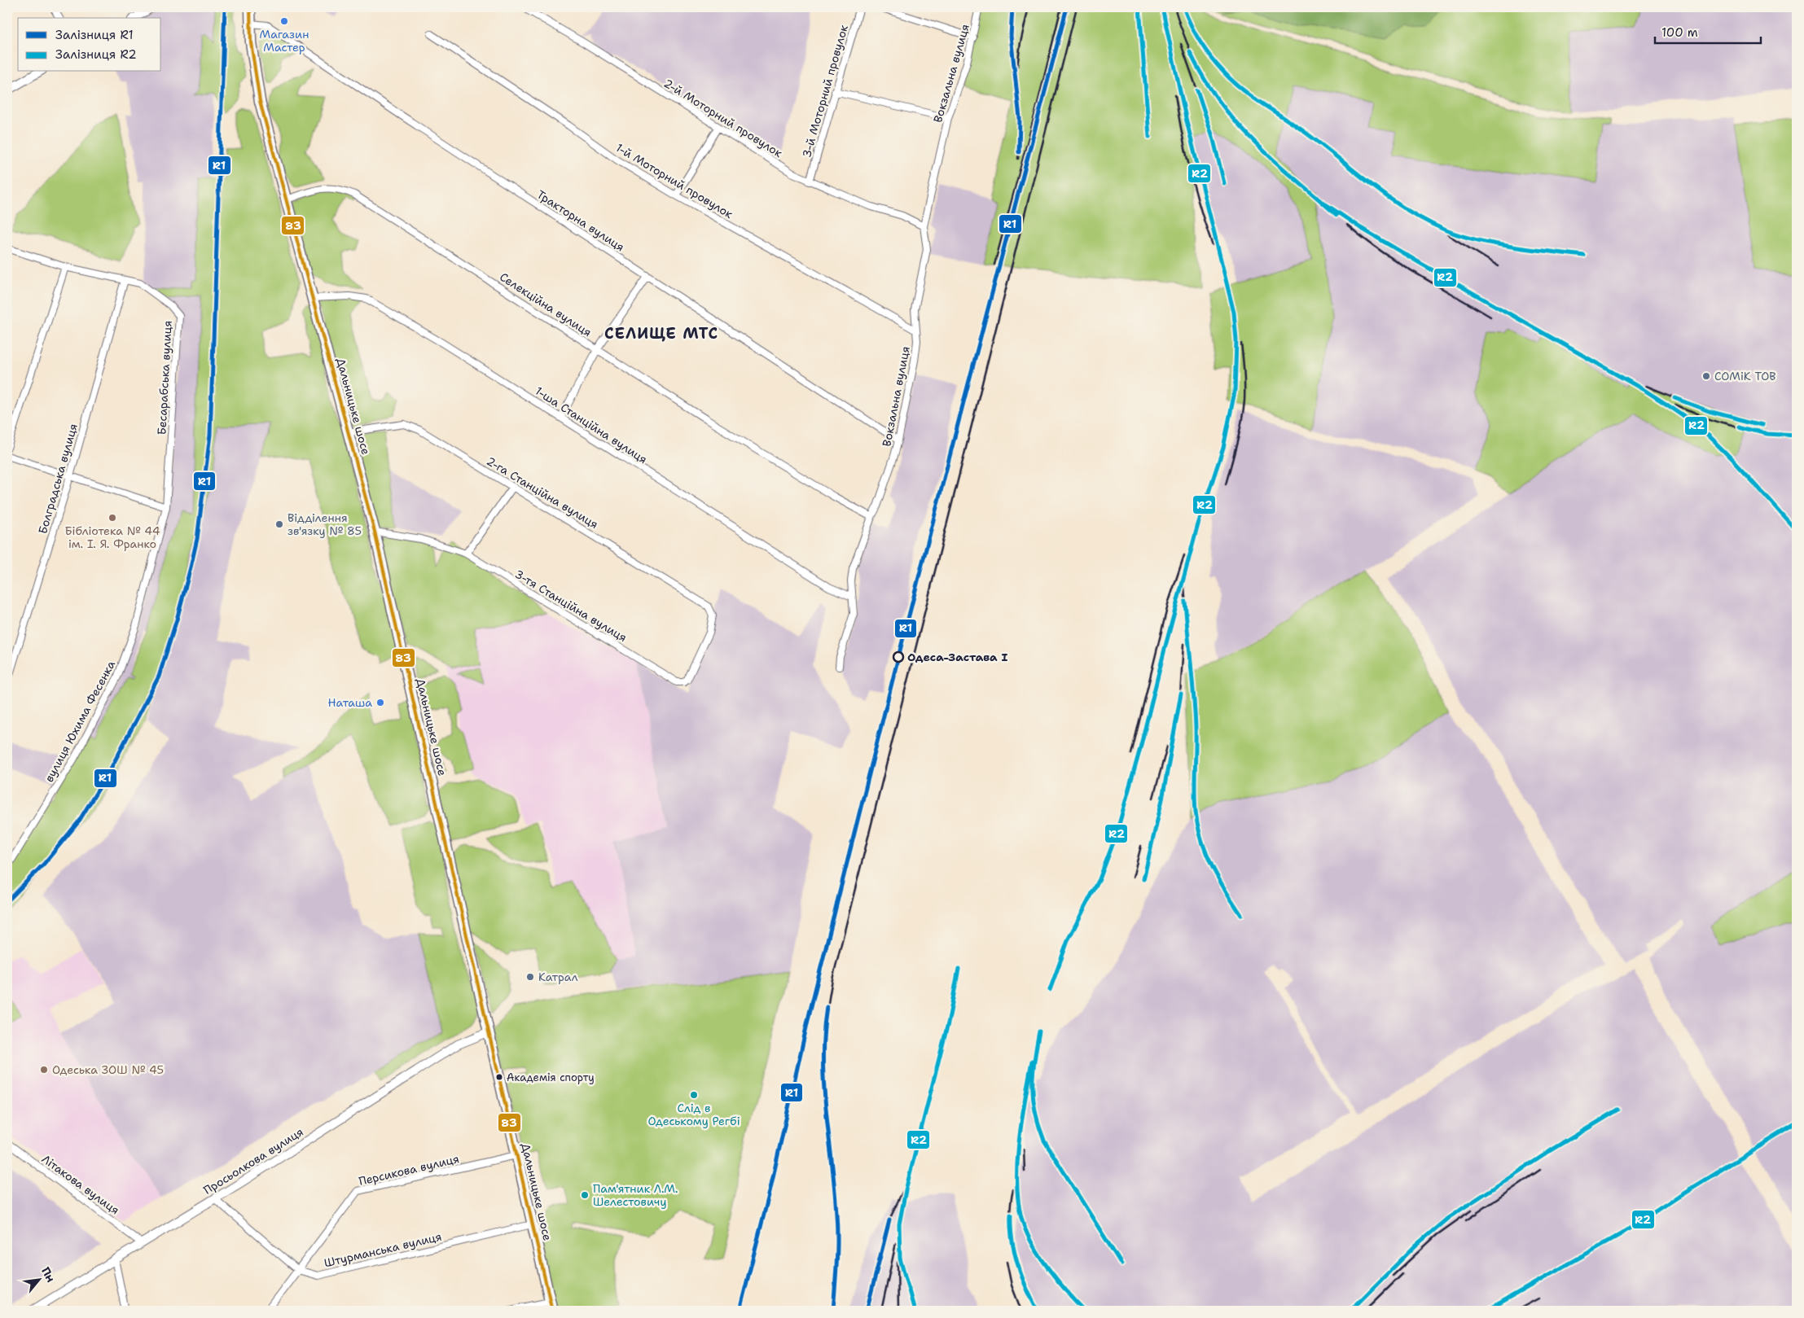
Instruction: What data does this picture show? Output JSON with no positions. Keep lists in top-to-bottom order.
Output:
{
  "streets": {
    "main road": ["Дальницьке шосе"],
    "street": [
      "Вокзальна вулиця",
      "3-й Моторний провулок",
      "2-й Моторний провулок",
      "1-й Моторний провулок",
      "Тракторна вулиця",
      "Селекційна вулиця",
      "Бесарабська вулиця",
      "1-ша Станційна вулиця",
      "Болградська вулиця",
      "2-га Станційна вулиця",
      "3-тя Станційна вулиця",
      "вулиця Юхима Фесенка",
      "Просьолкова вулиця",
      "Персикова вулиця",
      "Літакова вулиця",
      "Штурманська вулиця"
    ]
  },
  "crossings": [
    ["Вокзальна вулиця", "2-й Моторний провулок"],
    ["Вокзальна вулиця", "1-й Моторний провулок"],
    ["Вокзальна вулиця", "Тракторна вулиця"],
    ["Вокзальна вулиця", "Селекційна вулиця"],
    ["Вокзальна вулиця", "1-ша Станційна вулиця"],
    ["3-й Моторний провулок", "2-й Моторний провулок"],
    ["Тракторна вулиця", "Дальницьке шосе"],
    ["Селекційна вулиця", "Дальницьке шосе"],
    ["Бесарабська вулиця", "Болградська вулиця"],
    ["Бесарабська вулиця", "вулиця Юхима Фесенка"],
    ["Дальницьке шосе", "1-ша Станційна вулиця"],
    ["Дальницьке шосе", "2-га Станційна вулиця"],
    ["Дальницьке шосе", "3-тя Станційна вулиця"],
    ["Дальницьке шосе", "Просьолкова вулиця"],
    ["Дальницьке шосе", "Персикова вулиця"],
    ["Дальницьке шосе", "Штурманська вулиця"],
    ["2-га Станційна вулиця", "3-тя Станційна вулиця"],
    ["Просьолкова вулиця", "Літакова вулиця"],
    ["Просьолкова вулиця", "Штурманська вулиця"],
    ["Персикова вулиця", "Штурманська вулиця"]
  ],
  "districts": ["CЕЛИЩЕ МТС"],
  "places": [
    "Магазин Мастер",
    "СОМіК ТОВ",
    "Бібліотека № 44 ім. І. Я. Франко",
    "Відділення зв'язку № 85",
    "Одеса-Застава I",
    "Наташа",
    "Катрал",
    "Одеська ЗОШ № 45",
    "Академія спорту",
    "Слід в Одеському Регбі",
    "Пам'ятник Л.М. Шелестовичу"
  ],
  "lines": ["rail line R1", "rail line R2", "transit line 83"],
  "legend": ["Залізниця R1", "Залізниця R2"],
  "scale_bar": "100 m",
  "north": "top right"
}
